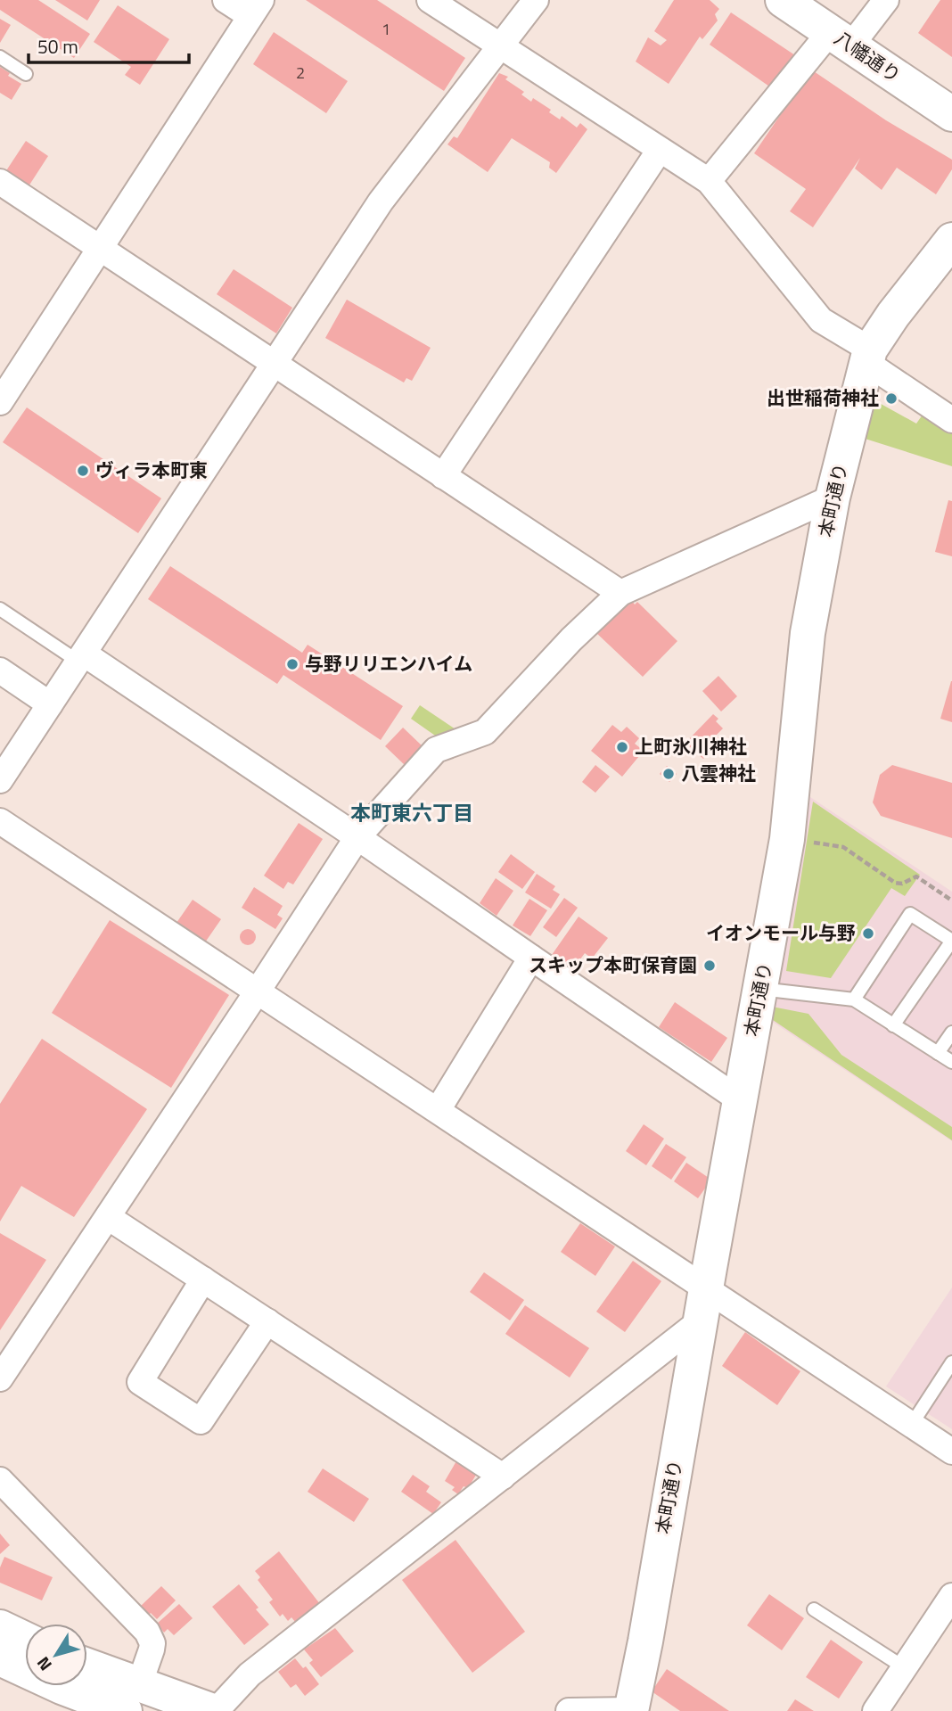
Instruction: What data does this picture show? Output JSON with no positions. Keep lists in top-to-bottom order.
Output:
{
  "streets": {
    "main road": ["八幡通り", "本町通り"]
  },
  "districts": ["本町東六丁目"],
  "places": [
    "出世稲荷神社",
    "ヴィラ本町東",
    "与野リリエンハイム",
    "上町氷川神社",
    "八雲神社",
    "イオンモール与野",
    "スキップ本町保育園"
  ],
  "house_numbers": ["1", "2"],
  "scale_bar": "50 m",
  "north": "bottom left"
}
